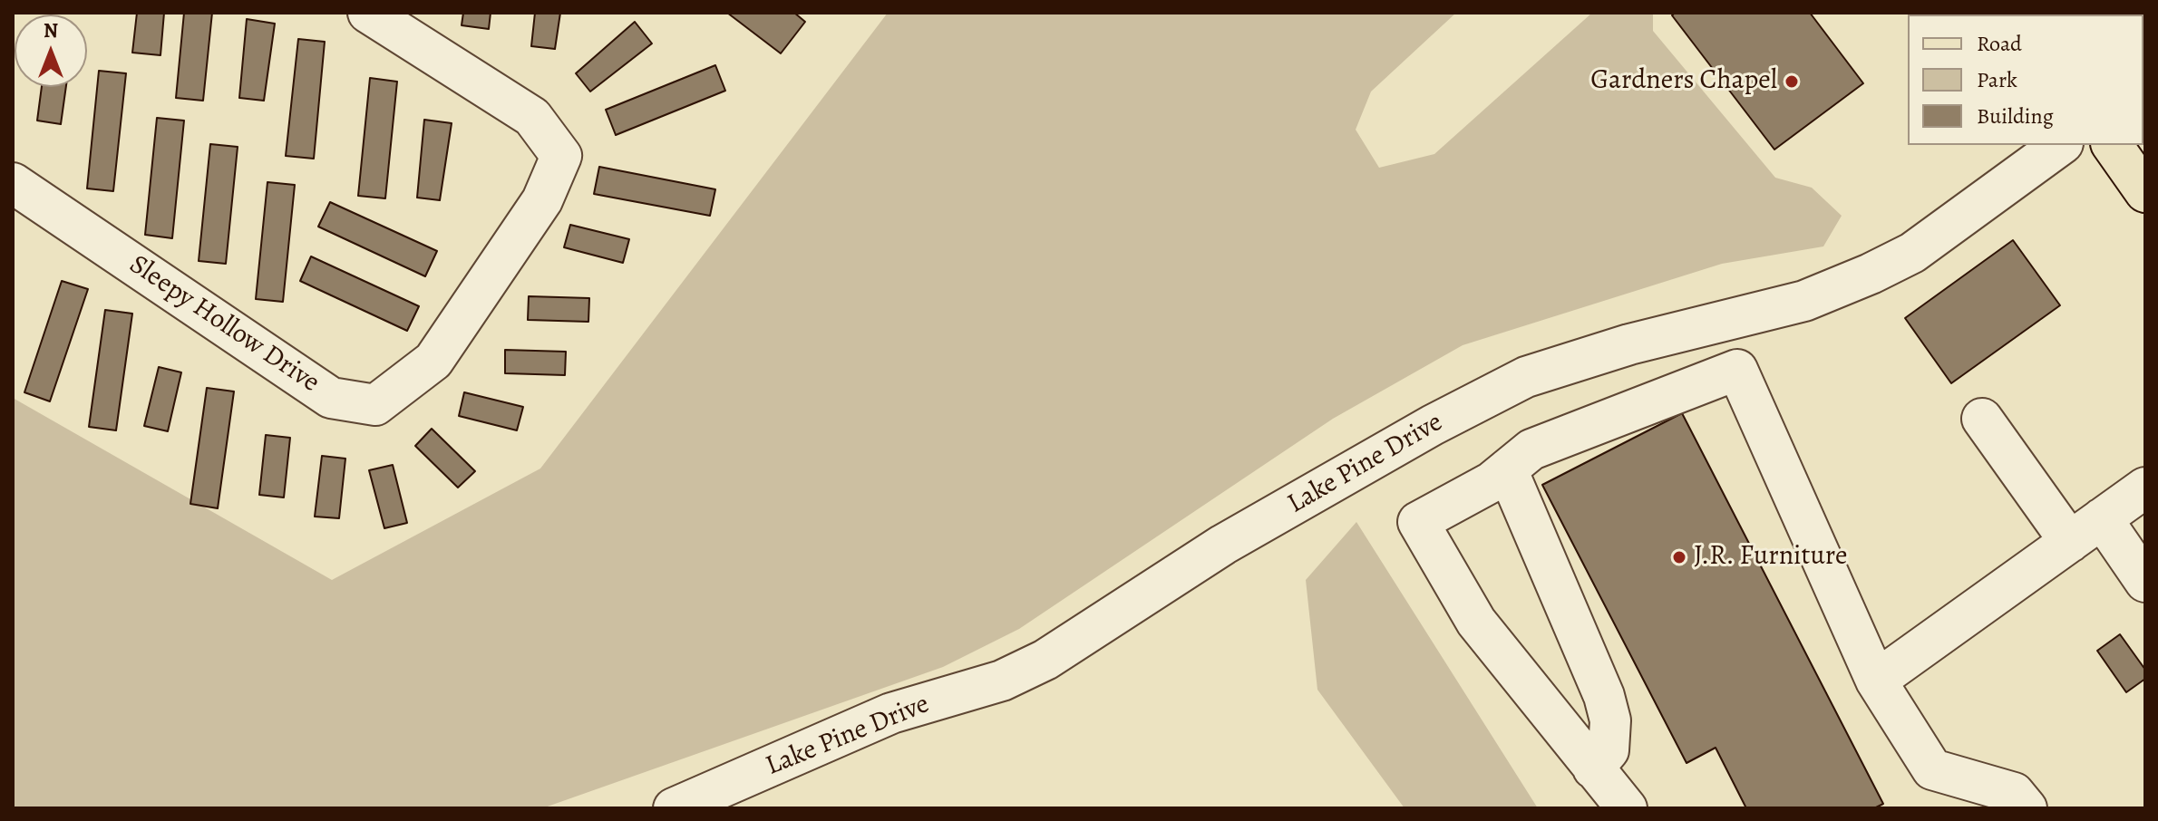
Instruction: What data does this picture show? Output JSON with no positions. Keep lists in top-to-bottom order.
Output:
{
  "streets": {
    "street": ["Sleepy Hollow Drive", "Lake Pine Drive"]
  },
  "places": ["Gardners Chapel", "J.R. Furniture"],
  "legend": ["Road", "Park", "Building"],
  "north": "top"
}
